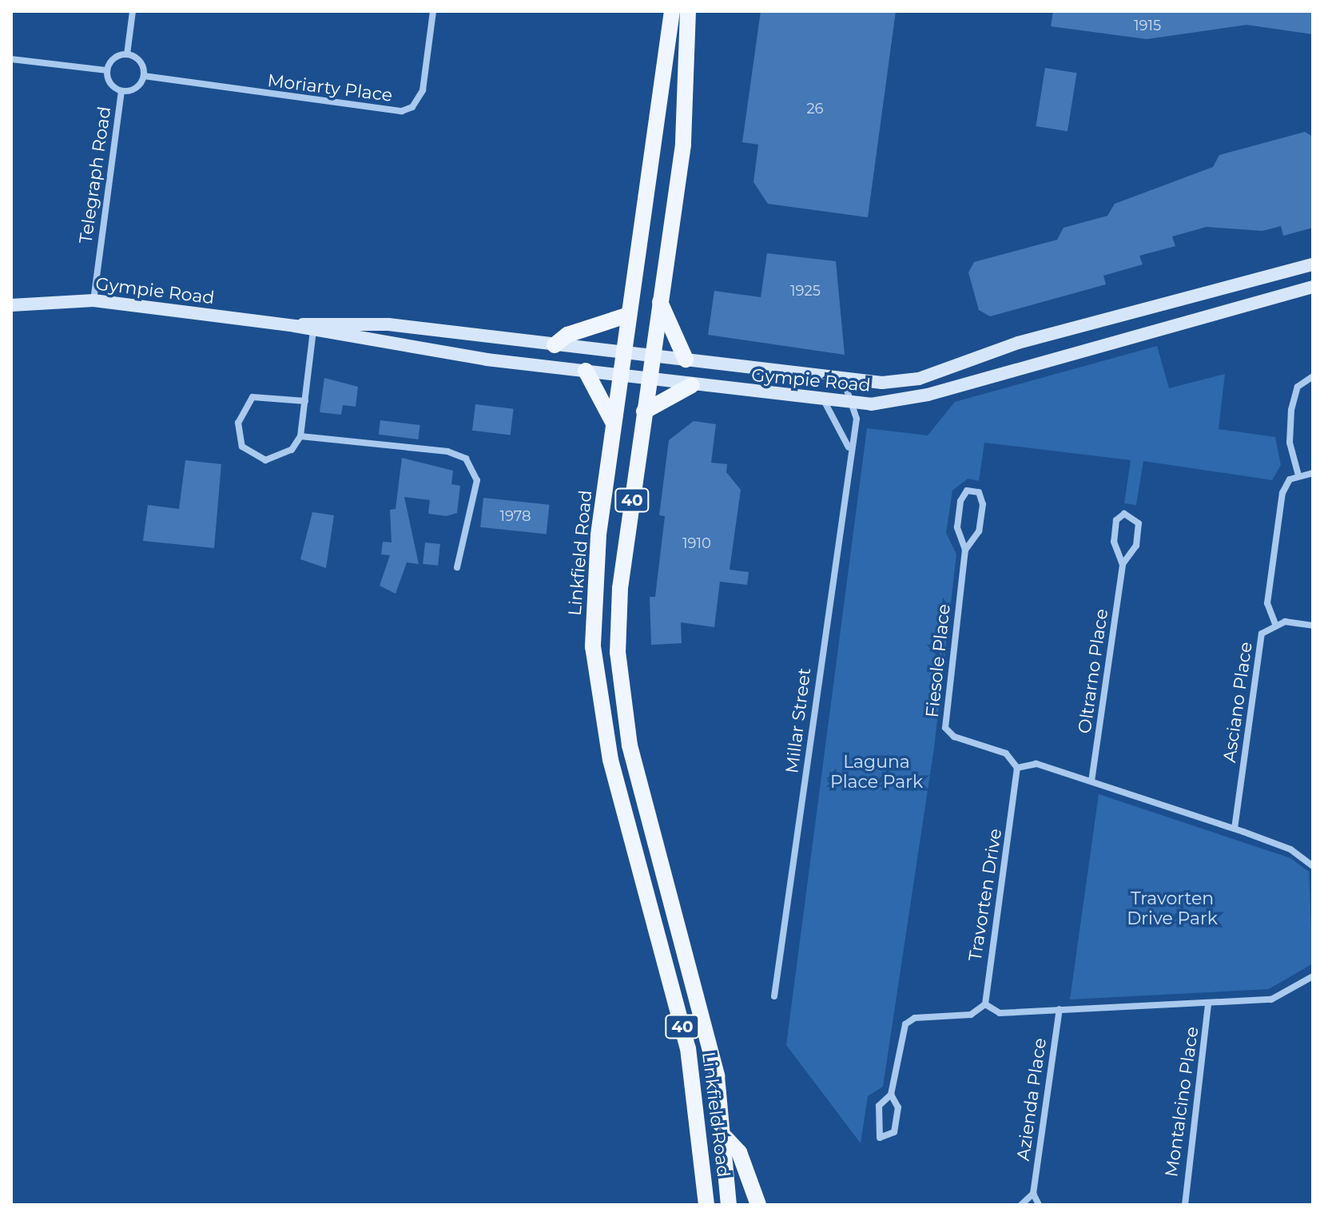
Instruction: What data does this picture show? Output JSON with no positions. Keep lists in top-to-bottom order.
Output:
{
  "streets": {
    "main road": ["Gympie Road", "40", "Linkfield Road"],
    "street": [
      "Moriarty Place",
      "Telegraph Road",
      "Fiesole Place",
      "Oltrarno Place",
      "Asciano Place",
      "Millar Street",
      "Travorten Drive",
      "Azienda Place",
      "Montalcino Place"
    ]
  },
  "crossings": [
    ["Moriarty Place", "Telegraph Road"],
    ["Telegraph Road", "Gympie Road"],
    ["Gympie Road", "Linkfield Road"],
    ["Gympie Road", "Millar Street"],
    ["40", "Linkfield Road"],
    ["Fiesole Place", "Travorten Drive"]
  ],
  "parks": ["Laguna Place Park", "Travorten Drive Park"],
  "house_numbers": [
    "1915",
    "26",
    "1925",
    "1978",
    "1910"
  ]
}
